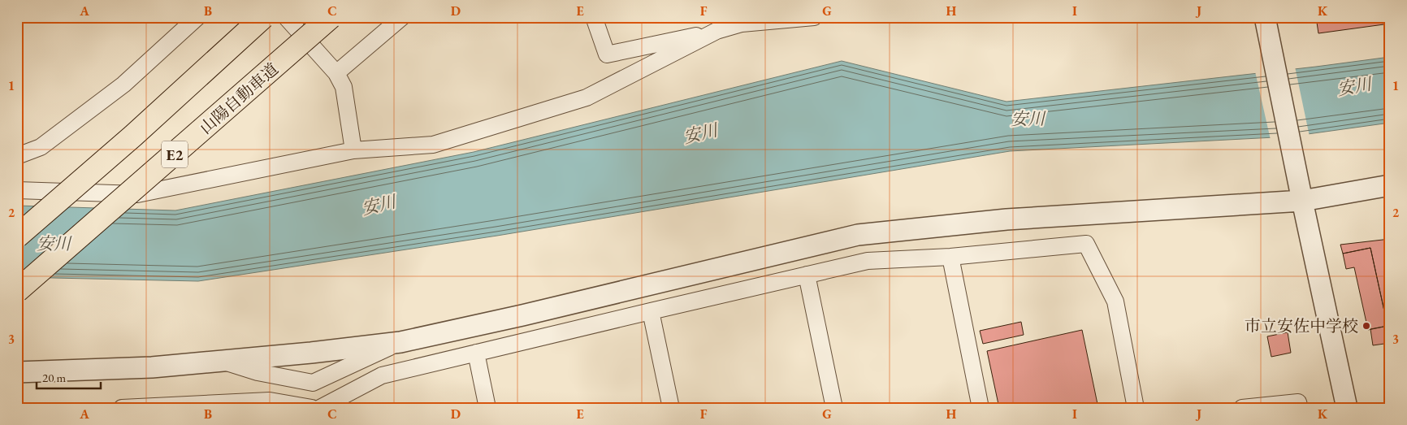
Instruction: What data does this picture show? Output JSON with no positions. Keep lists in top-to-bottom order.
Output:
{
  "streets": {
    "highway": ["山陽自動車道", "E2"]
  },
  "water": ["安川"],
  "places": ["市立安佐中学校"],
  "scale_bar": "20 m",
  "grid": {
    "columns": [
      "A",
      "B",
      "C",
      "D",
      "E",
      "F",
      "G",
      "H",
      "I",
      "J",
      "K"
    ],
    "rows": ["1", "2", "3"]
  }
}
